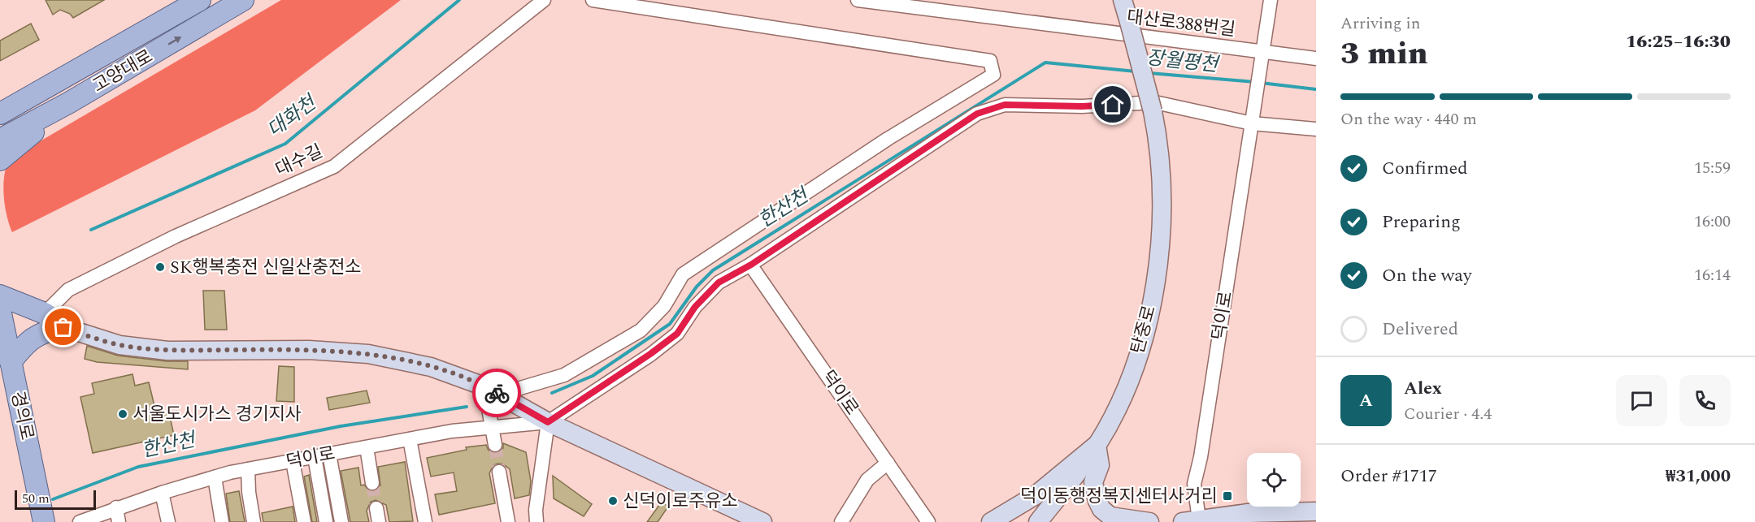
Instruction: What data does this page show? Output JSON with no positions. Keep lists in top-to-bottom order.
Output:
{
  "streets": {
    "main road": [
      "고양대로",
      "덕이로",
      "탄중로",
      "경의로"
    ],
    "street": ["대산로388번길", "대수길"]
  },
  "crossings": [
    ["대산로388번길", "덕이로"],
    ["덕이로", "탄중로"]
  ],
  "water": ["장월평천", "대화천", "한산천"],
  "places": {
    "other": ["SK행복충전 신일산충전소", "서울도시가스 경기지사", "신덕이로주유소"],
    "transit": ["덕이동행정복지센터사거리"]
  },
  "scale_bar": "50 m",
  "page": {
    "heading": ["3 min", "Arriving in", "16:25–16:30"],
    "panel": [
      "Alex",
      "Courier · 4.4",
      "Order #1717",
      "₩31,000"
    ],
    "bar": "On the way · 440 m",
    "list": [
      ["Confirmed", "15:59"],
      ["Preparing", "16:00"],
      ["On the way", "16:14"],
      "Delivered"
    ],
    "round": "A",
    "scale": "50 m"
  }
}
